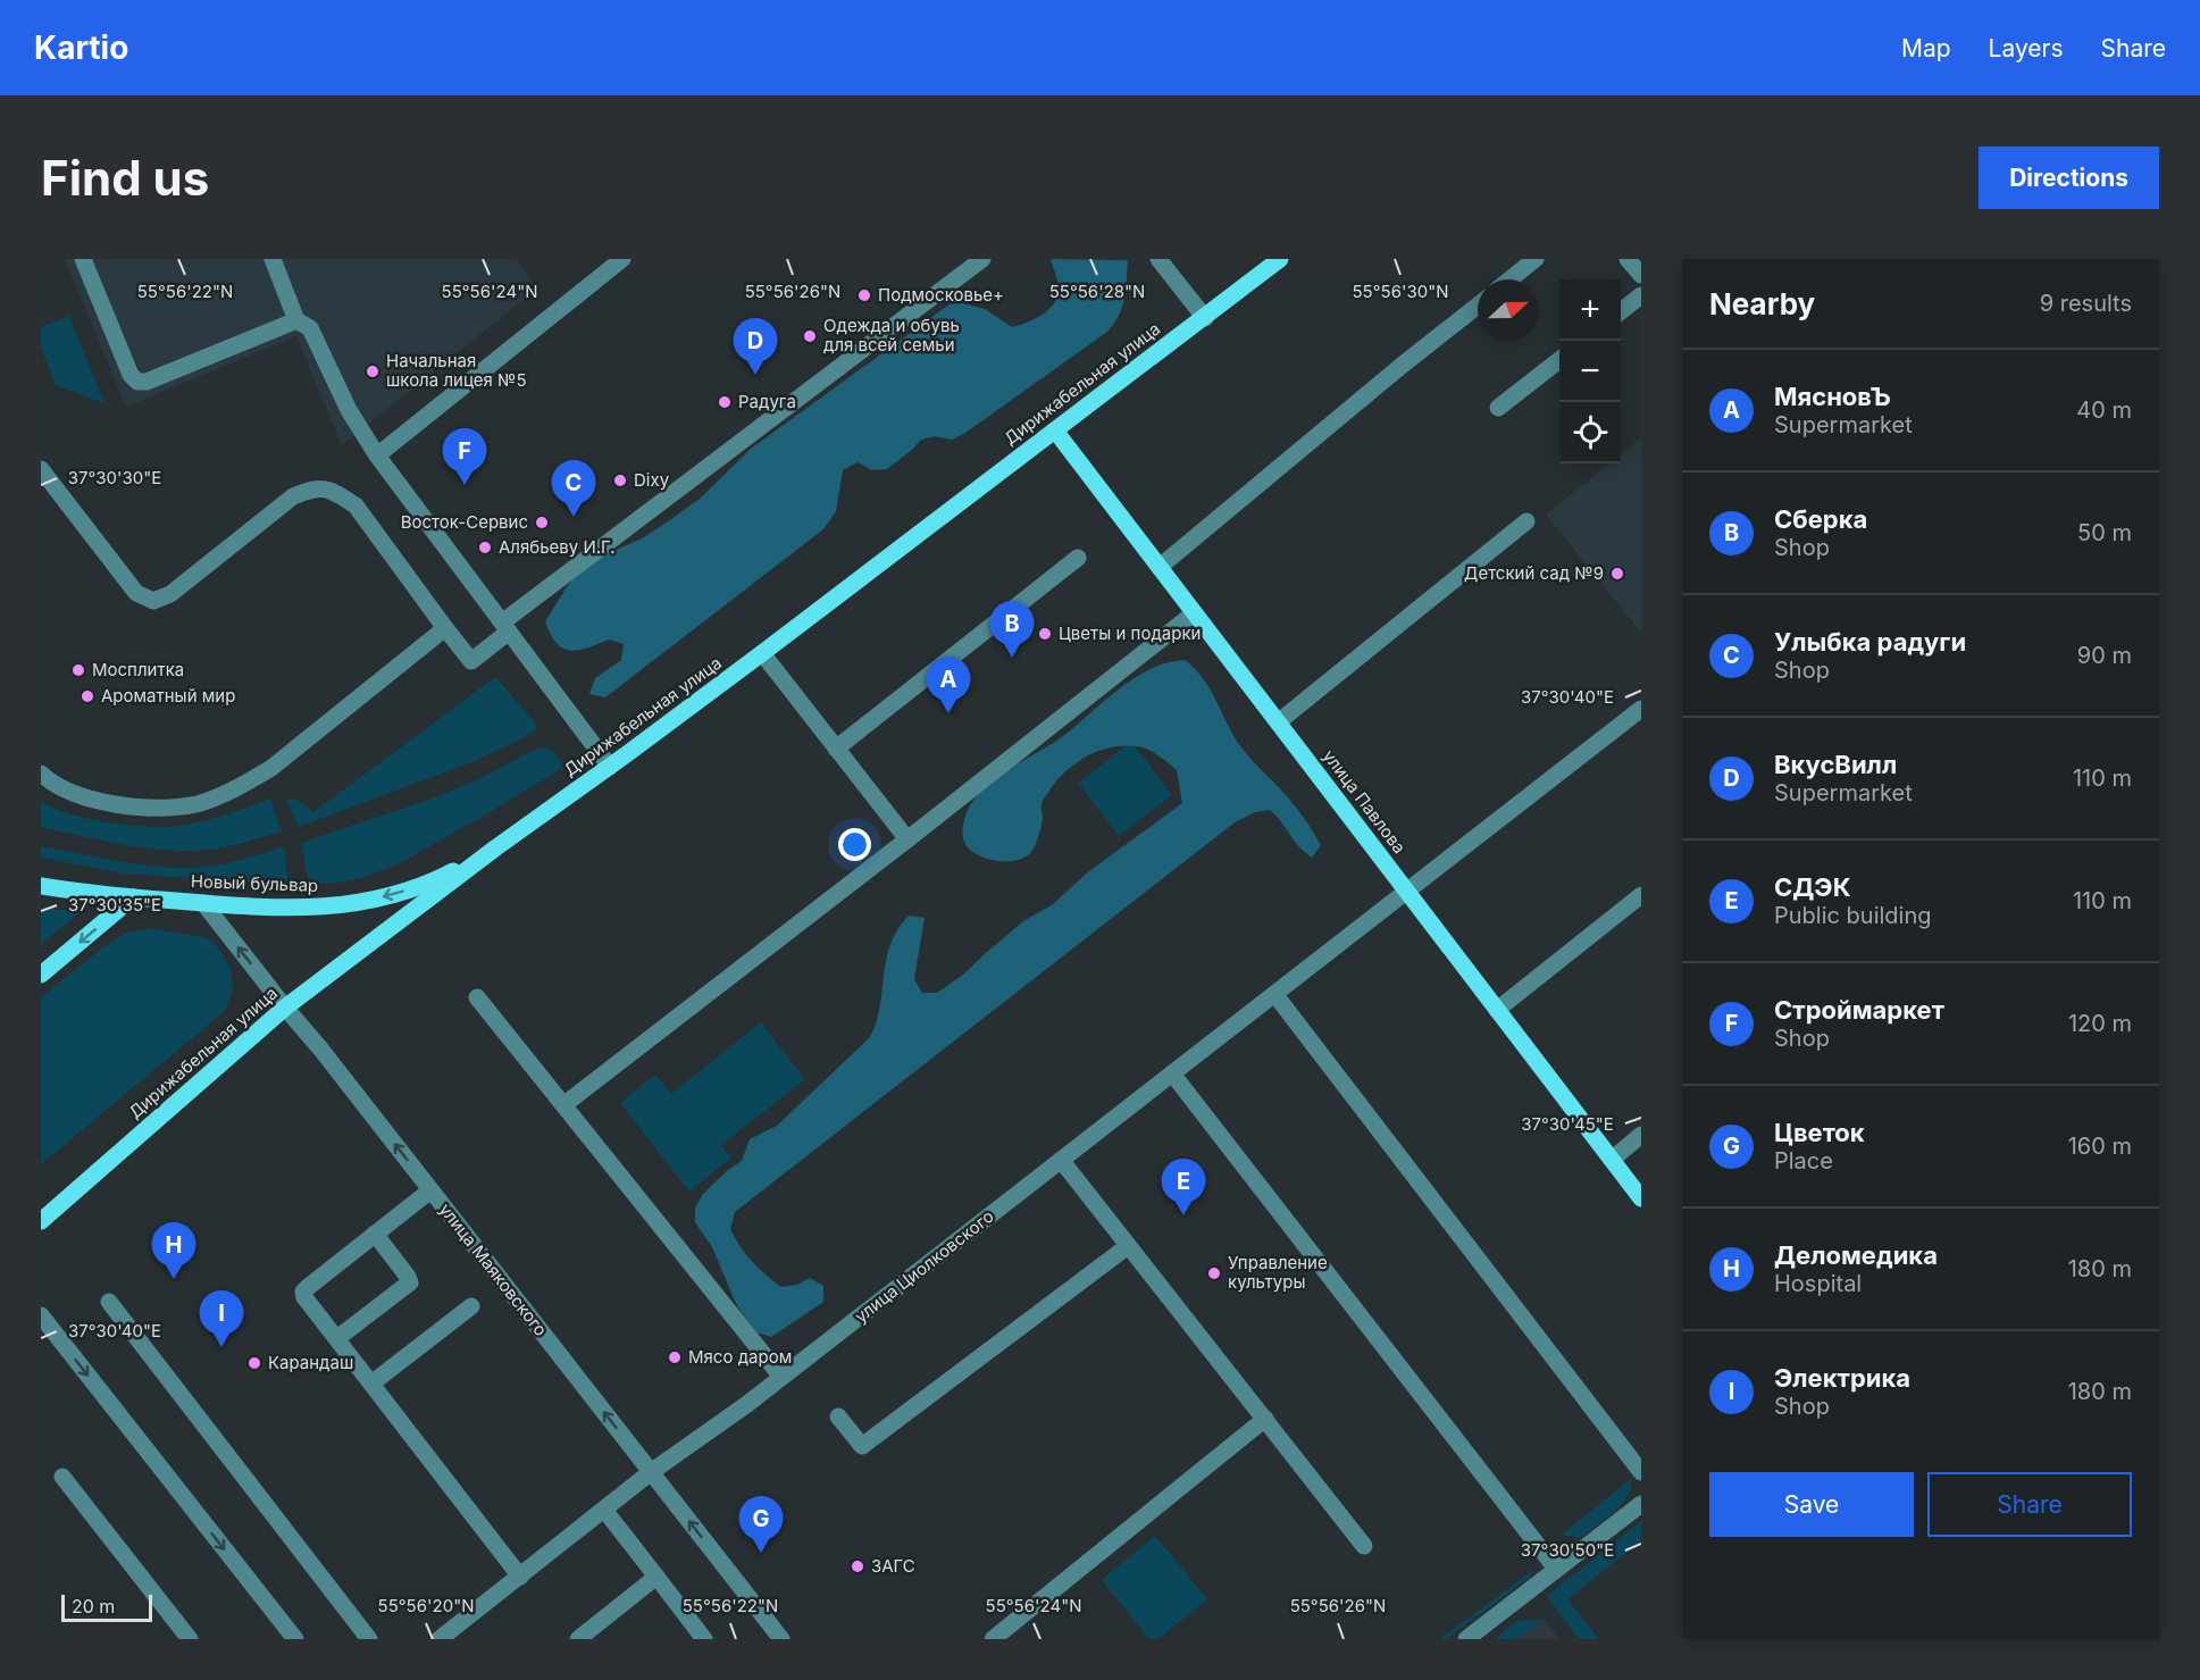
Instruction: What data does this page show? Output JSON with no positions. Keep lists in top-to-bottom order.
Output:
{
  "streets": {
    "main road": ["Дирижабельная улица", "улица Павлова", "Новый бульвар"],
    "street": ["улица Циолковского", "улица Маяковского"]
  },
  "crossings": [
    ["Дирижабельная улица", "улица Павлова"],
    ["Дирижабельная улица", "Новый бульвар"],
    ["Дирижабельная улица", "улица Маяковского"],
    ["улица Павлова", "улица Циолковского"],
    ["Новый бульвар", "улица Маяковского"],
    ["улица Циолковского", "улица Маяковского"]
  ],
  "one_way": ["Новый бульвар", "улица Маяковского"],
  "places": [
    "Подмосковье+",
    "Одежда и обувь для всей семьи",
    "Начальная школа лицея №5",
    "Радуга",
    "Dixy",
    "Восток-Сервис",
    "Алябьеву И.Г.",
    "Детский сад №9",
    "Цветы и подарки",
    "Мосплитка",
    "Ароматный мир",
    "Управление культуры",
    "Мясо даром",
    "Карандаш",
    "ЗАГС"
  ],
  "scale_bar": "20 m",
  "north": "right",
  "page": {
    "header": "Kartio",
    "nav": ["Map", "Layers", "Share"],
    "buttons": [
      "Directions",
      ["Save", "Share"]
    ],
    "title": "Find us",
    "heading": ["Nearby", "9 results"],
    "map_buttons": ["+", "−"],
    "pins": [
      "D",
      "F",
      "C",
      "B",
      "A",
      "E",
      "H",
      "I",
      "G"
    ],
    "list": [
      {
        "mark": "A",
        "name": "МясновЪ",
        "note": "Supermarket",
        "value": "40 m"
      },
      {
        "mark": "B",
        "name": "Сберка",
        "note": "Shop",
        "value": "50 m"
      },
      {
        "mark": "C",
        "name": "Улыбка радуги",
        "note": "Shop",
        "value": "90 m"
      },
      {
        "mark": "D",
        "name": "ВкусВилл",
        "note": "Supermarket",
        "value": "110 m"
      },
      {
        "mark": "E",
        "name": "СДЭК",
        "note": "Public building",
        "value": "110 m"
      },
      {
        "mark": "F",
        "name": "Строймаркет",
        "note": "Shop",
        "value": "120 m"
      },
      {
        "mark": "G",
        "name": "Цветок",
        "note": "Place",
        "value": "160 m"
      },
      {
        "mark": "H",
        "name": "Деломедика",
        "note": "Hospital",
        "value": "180 m"
      },
      {
        "mark": "I",
        "name": "Электрика",
        "note": "Shop",
        "value": "180 m"
      }
    ],
    "scale": "20 m"
  },
  "coordinates": [
    "55°56'22\"N",
    "55°56'24\"N",
    "55°56'26\"N",
    "55°56'28\"N",
    "55°56'30\"N",
    "37°30'30\"E",
    "37°30'40\"E",
    "37°30'35\"E",
    "37°30'45\"E",
    "37°30'50\"E",
    "55°56'20\"N"
  ]
}
